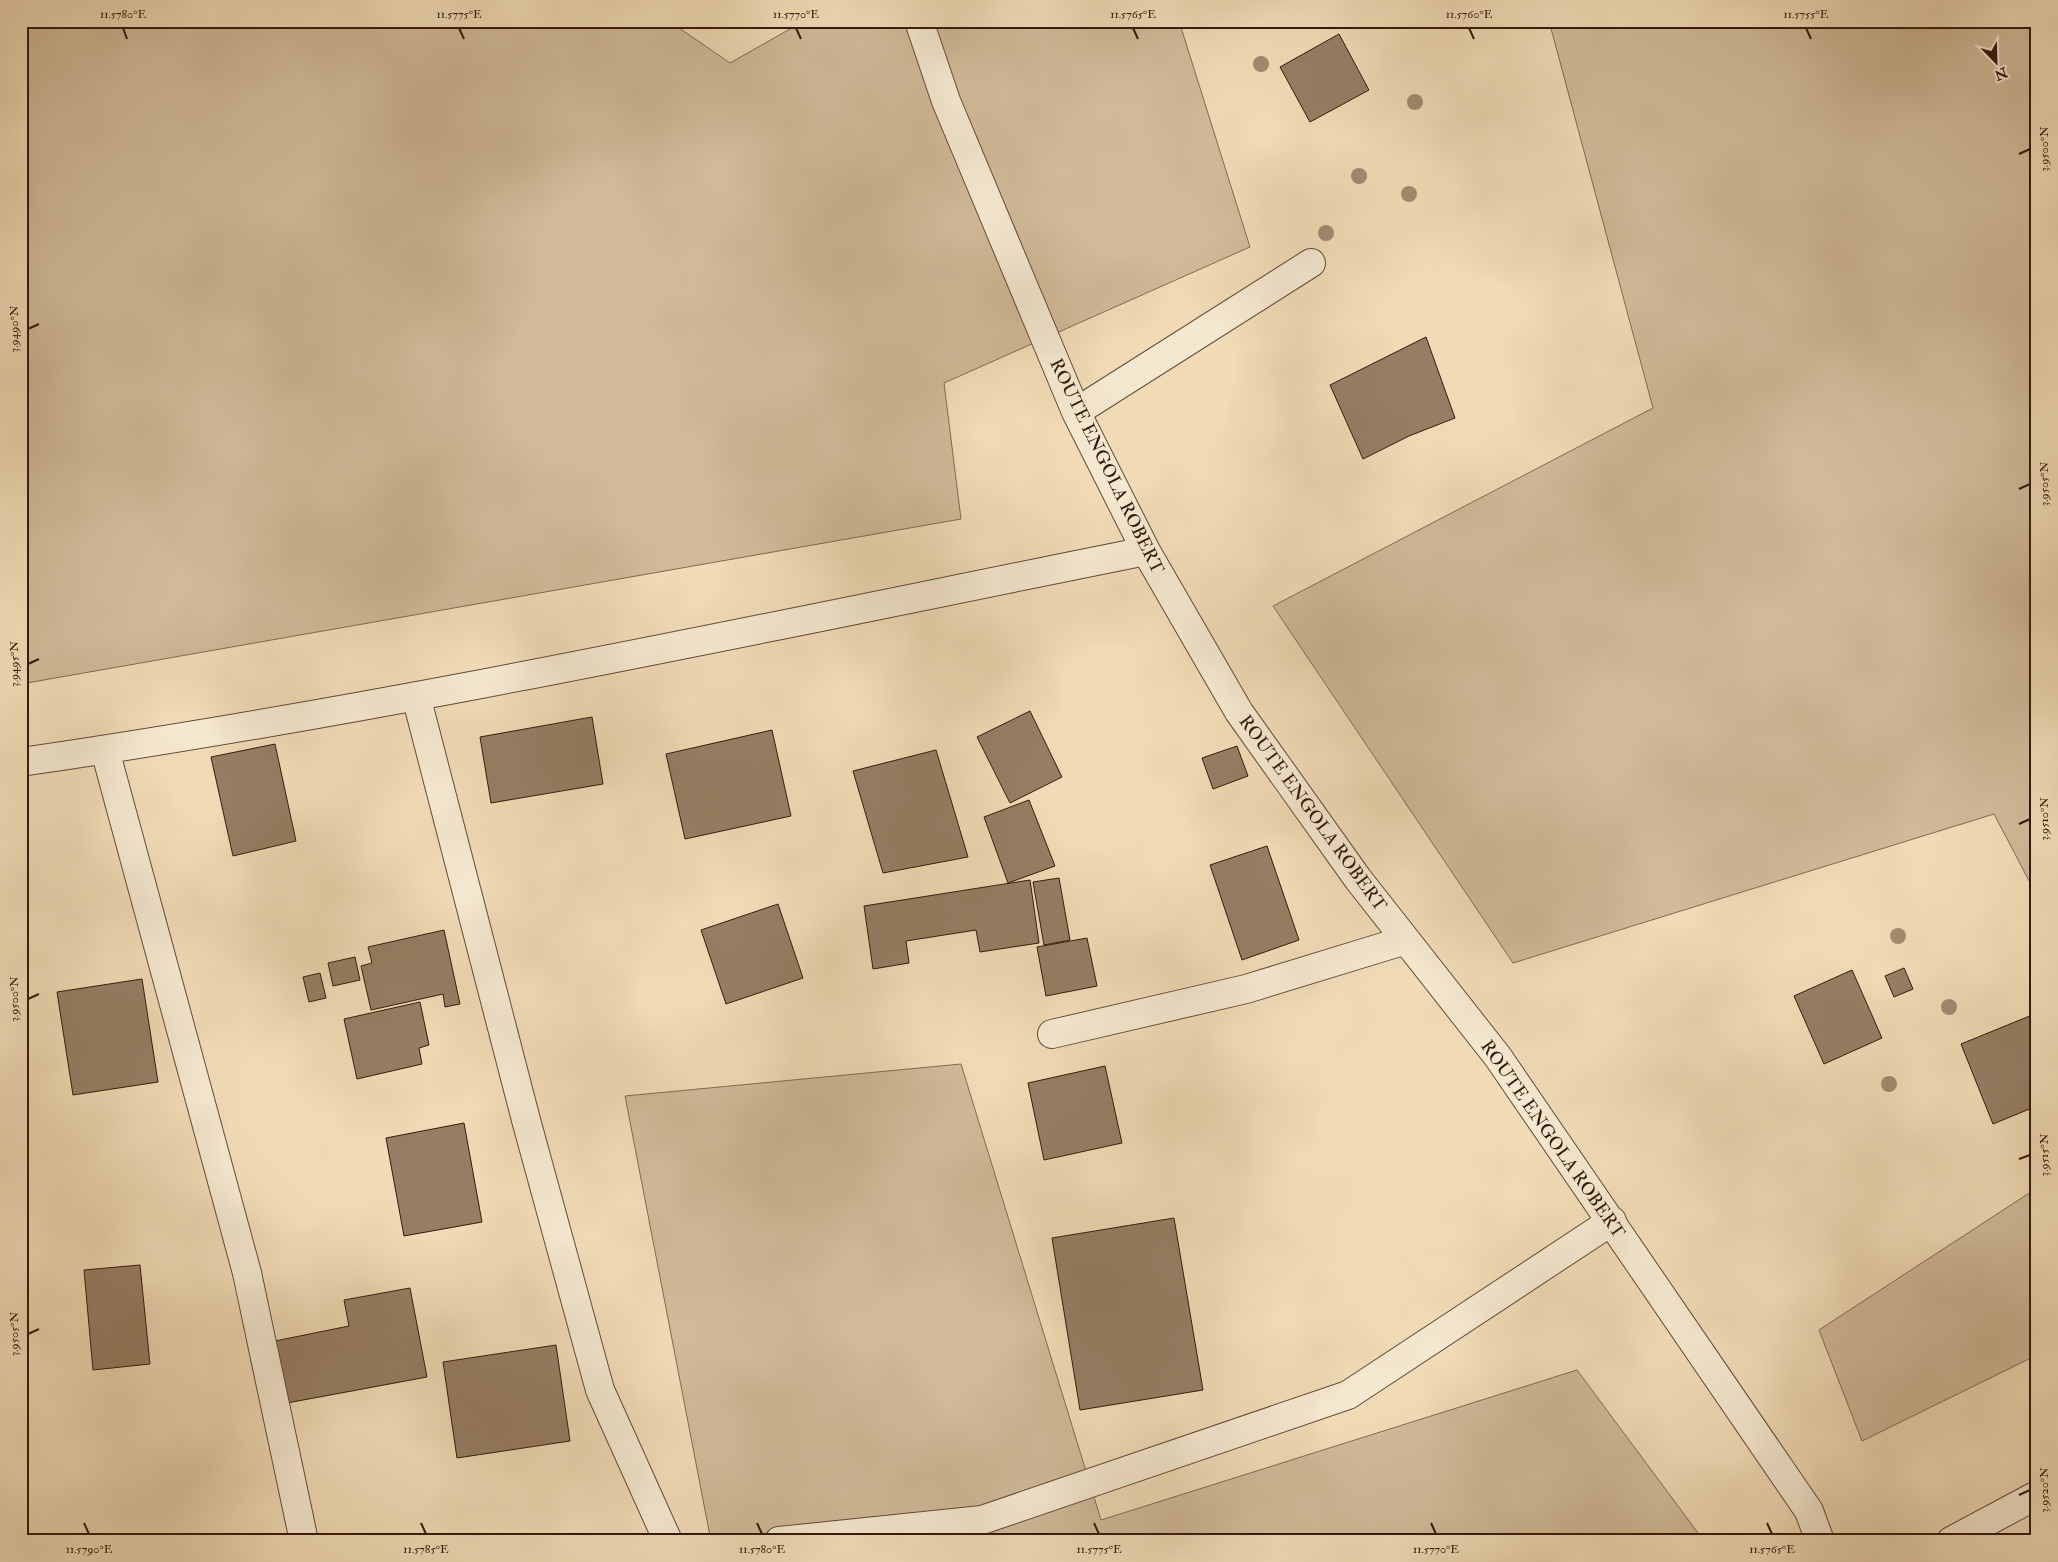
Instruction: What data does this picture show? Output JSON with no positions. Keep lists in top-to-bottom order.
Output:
{
  "streets": {
    "street": ["ROUTE ENGOLA ROBERT"]
  },
  "north": "bottom right",
  "coordinates": [
    "11.5780°E",
    "11.5775°E",
    "11.5770°E",
    "11.5765°E",
    "11.5760°E",
    "11.5755°E",
    "3.9500°N",
    "3.9490°N",
    "3.9505°N",
    "3.9495°N",
    "3.9510°N",
    "3.9515°N",
    "3.9520°N",
    "11.5790°E",
    "11.5785°E"
  ]
}
